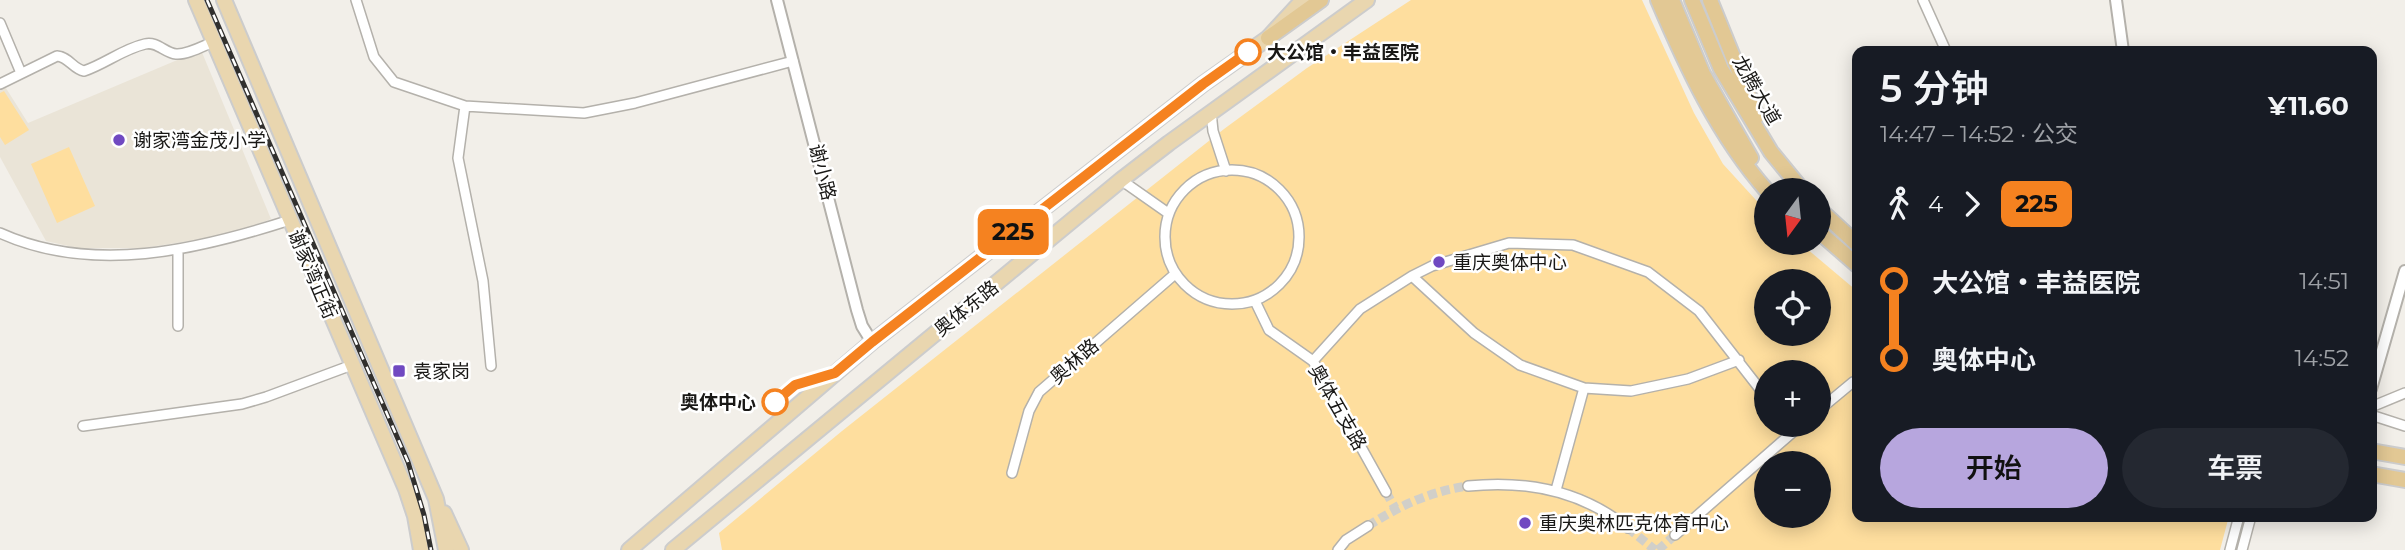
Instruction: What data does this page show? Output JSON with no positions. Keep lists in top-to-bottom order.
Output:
{
  "streets": {
    "highway": ["龙腾大道"],
    "main road": ["谢家湾正街", "奥体东路"],
    "street": ["谢小路", "奥林路", "奥体五支路"]
  },
  "crossings": [
    ["谢小路", "奥体东路"],
    ["奥林路", "奥体五支路"]
  ],
  "places": {
    "other": [
      "大公馆‧丰益医院",
      "谢家湾金茂小学",
      "重庆奥体中心",
      "奥体中心",
      "重庆奥林匹克体育中心"
    ],
    "transit": ["袁家岗"]
  },
  "lines": ["bus line 225"],
  "north": "bottom",
  "page": {
    "on_map": "225",
    "heading": ["5 分钟", "14:47 – 14:52 · 公交", "¥11.60"],
    "legs": ["4", "225"],
    "map_buttons": ["+", "−"],
    "list": [
      {
        "name": "大公馆‧丰益医院",
        "value": "14:51"
      },
      {
        "name": "奥体中心",
        "value": "14:52"
      }
    ],
    "buttons": ["开始", "车票"]
  }
}
